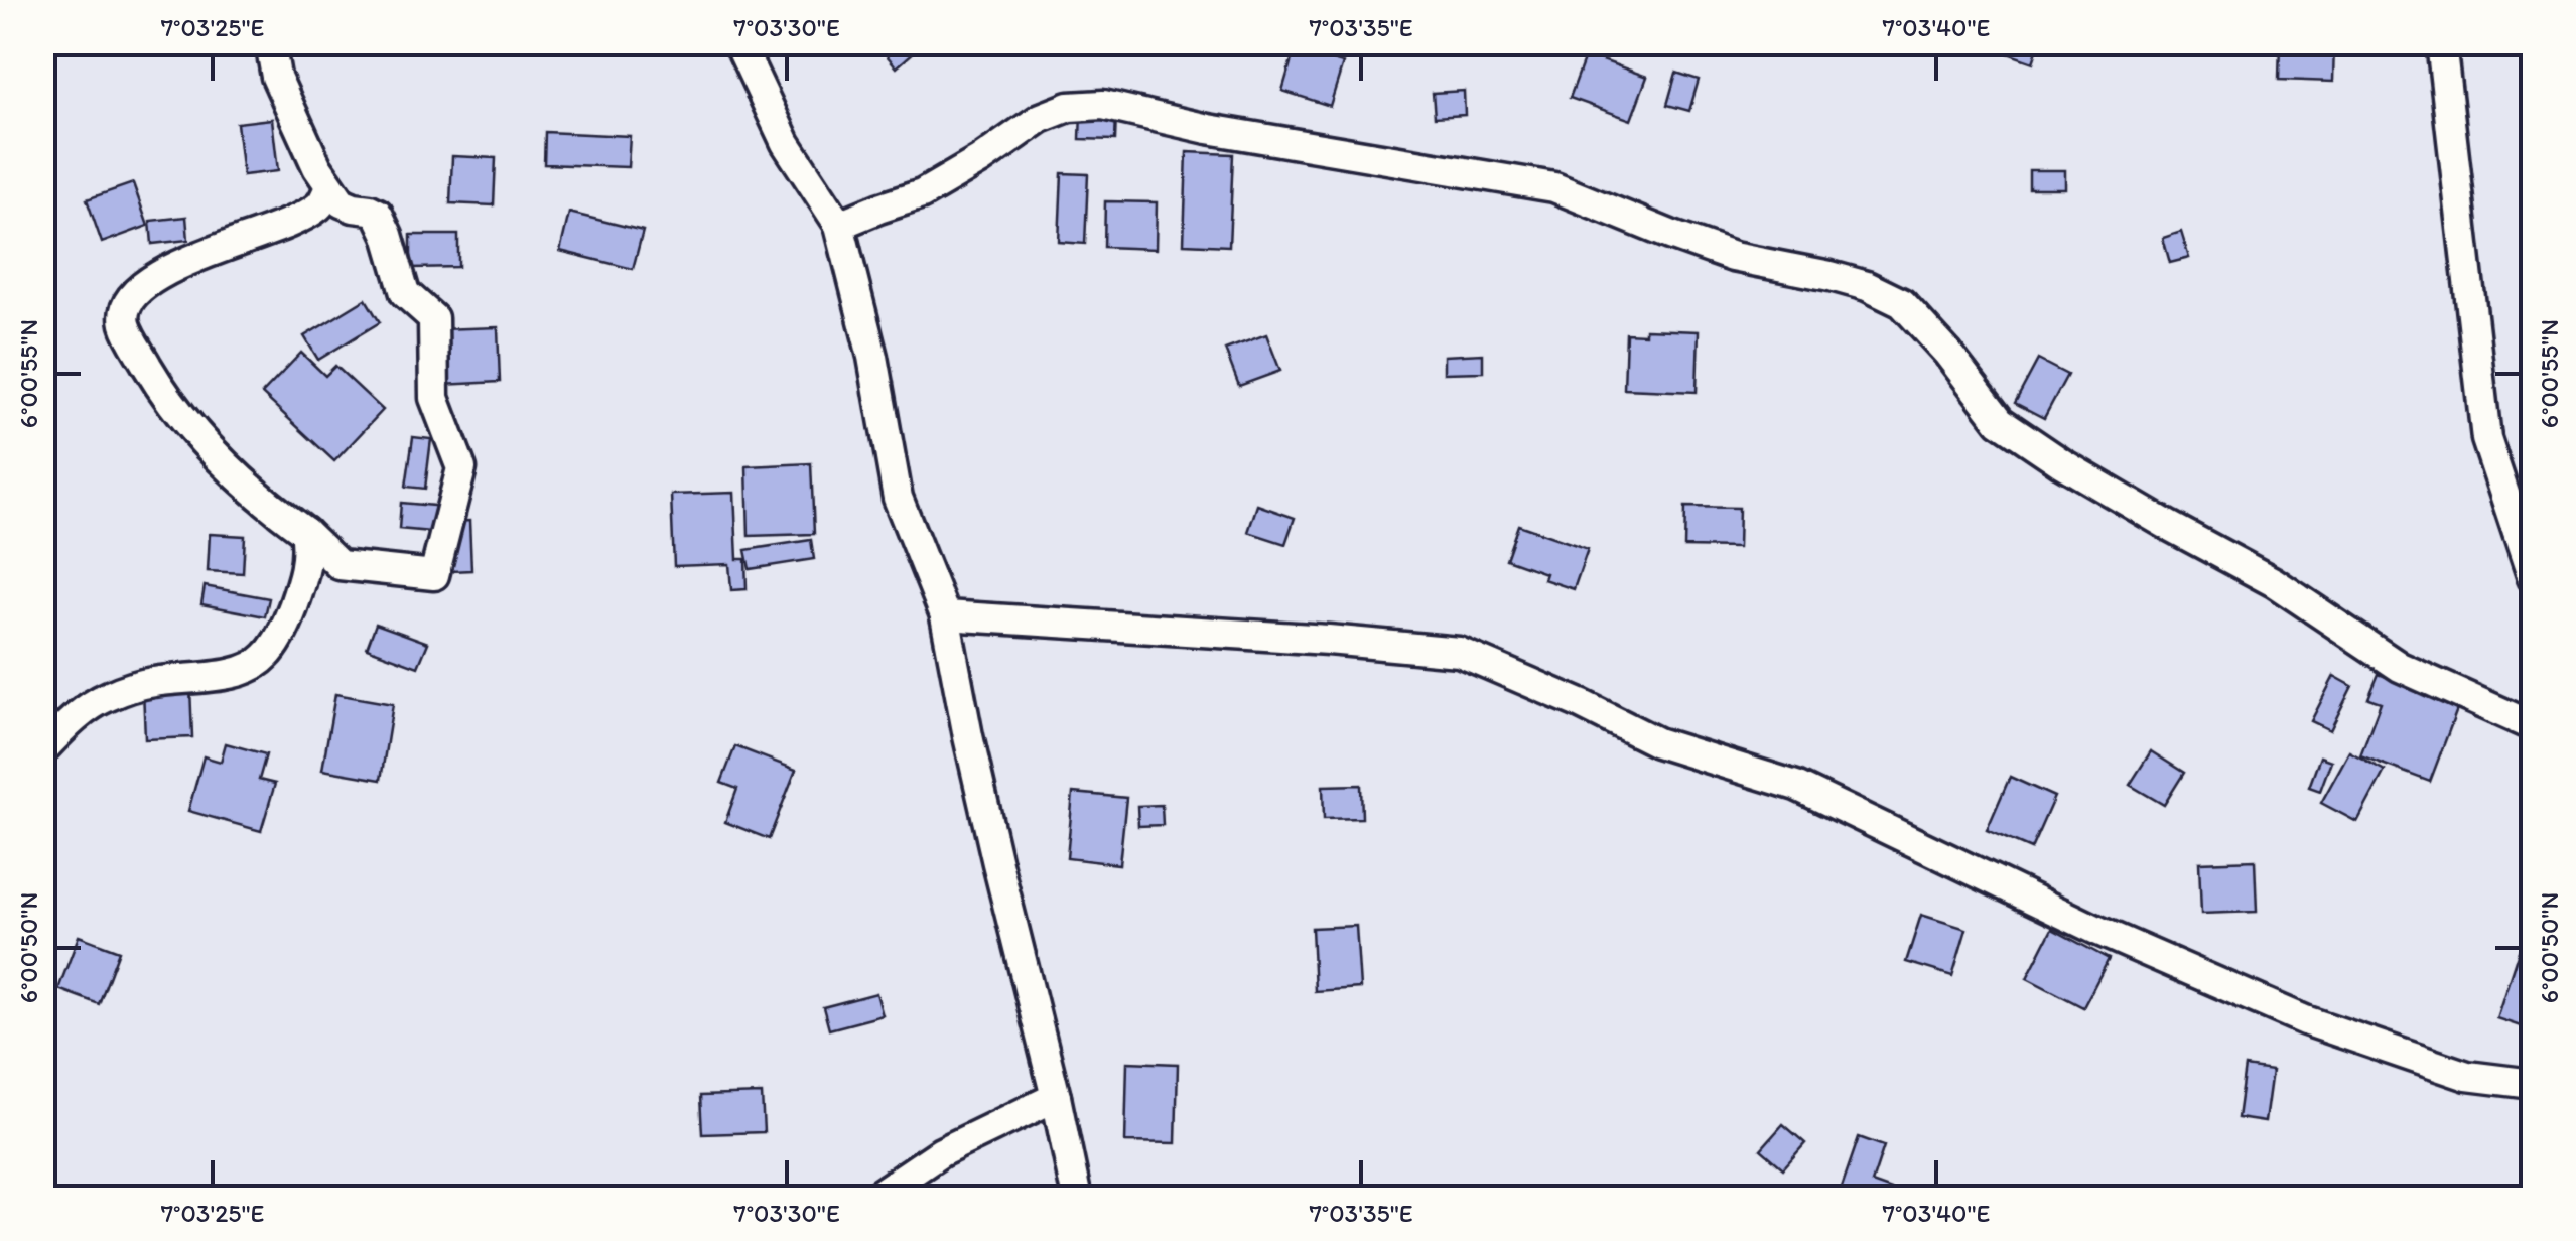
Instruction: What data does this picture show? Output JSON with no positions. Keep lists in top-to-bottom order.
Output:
{
  "coordinates": [
    "7°03'25\"E",
    "7°03'30\"E",
    "7°03'35\"E",
    "7°03'40\"E",
    "6°00'55\"N",
    "6°00'50\"N"
  ]
}
